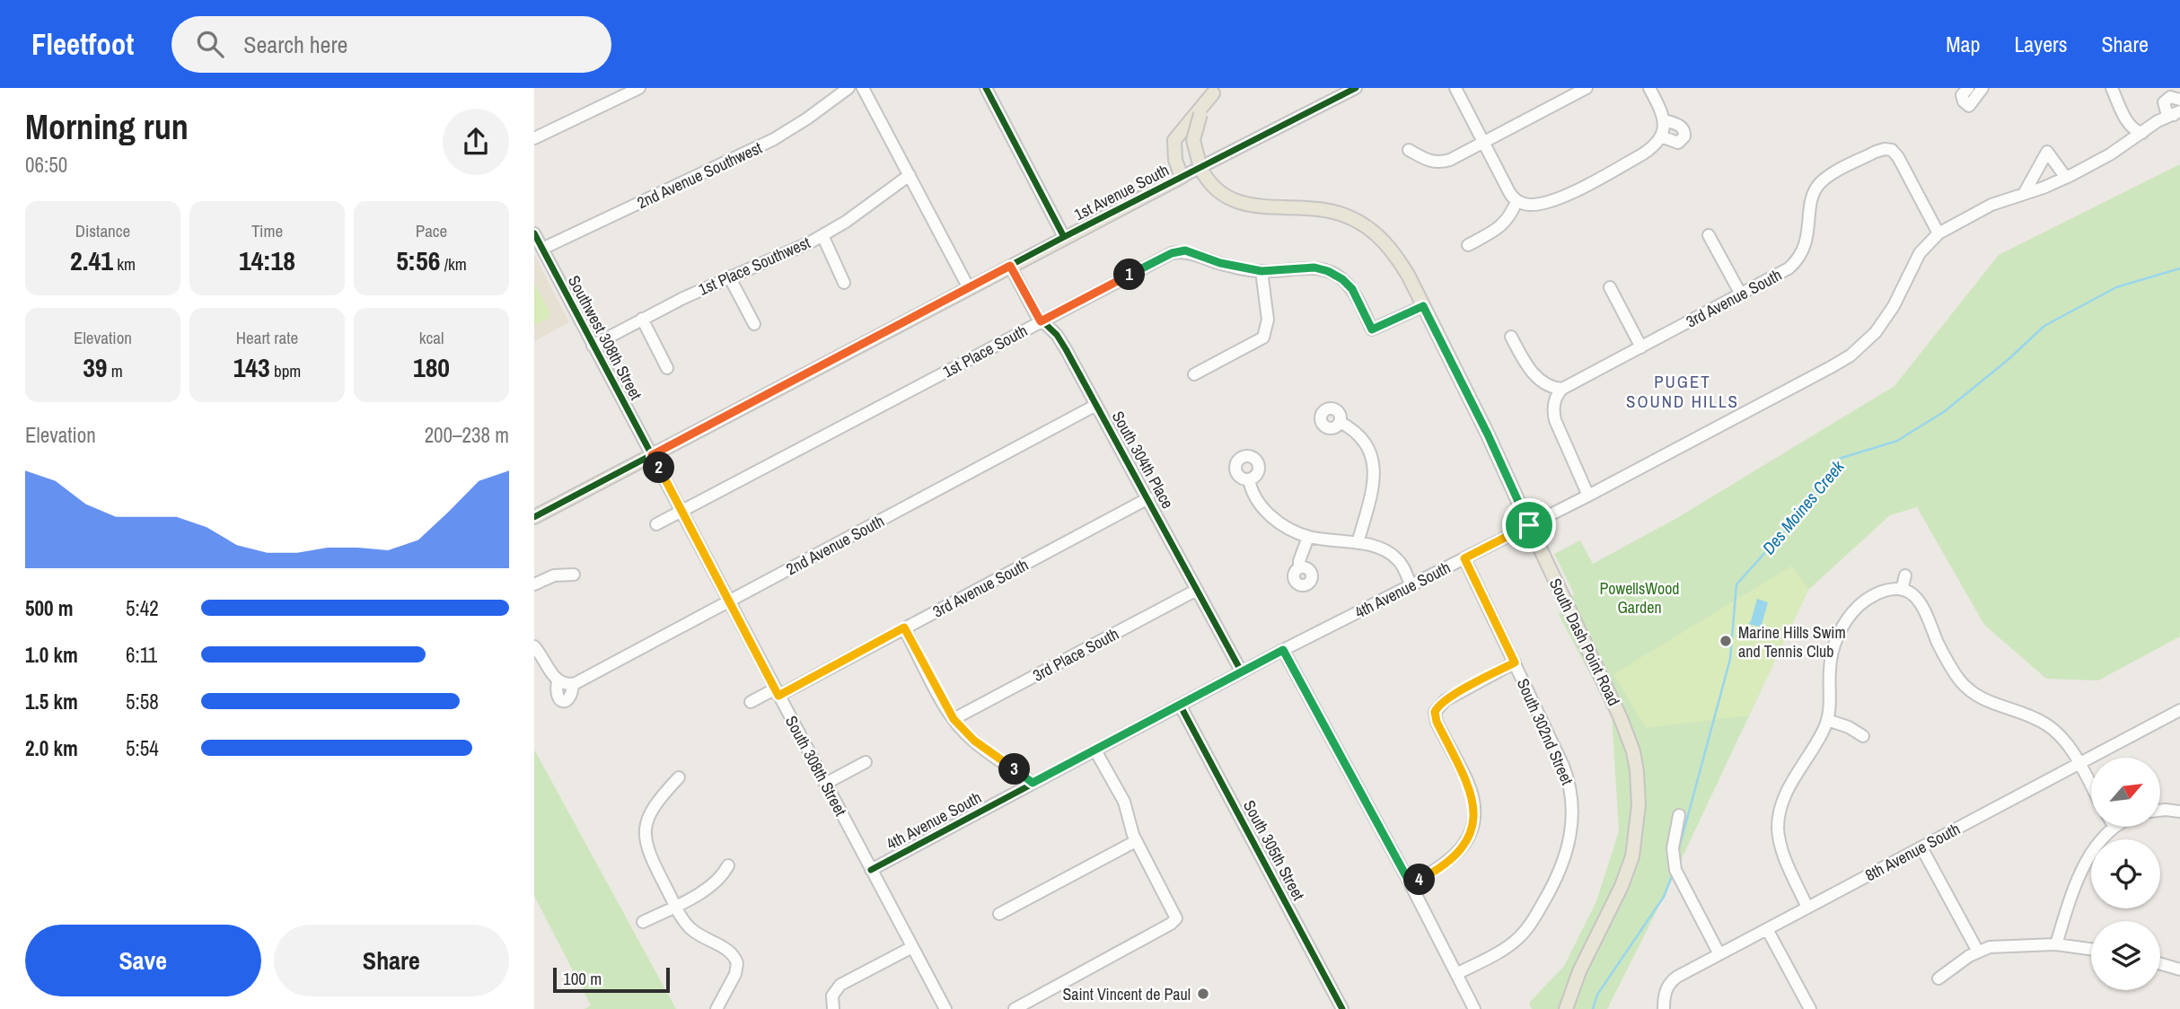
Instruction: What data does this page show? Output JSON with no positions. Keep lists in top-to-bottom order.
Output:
{
  "streets": {
    "main road": ["1st Avenue South", "South Dash Point Road"],
    "street": [
      "2nd Avenue Southwest",
      "1st Place Southwest",
      "3rd Avenue South",
      "Southwest 308th Street",
      "1st Place South",
      "South 304th Place",
      "2nd Avenue South",
      "4th Avenue South",
      "3rd Place South",
      "South 302nd Street",
      "South 308th Street",
      "South 305th Street",
      "8th Avenue South"
    ]
  },
  "crossings": [
    ["2nd Avenue Southwest", "Southwest 308th Street"],
    ["1st Avenue South", "Southwest 308th Street"],
    ["1st Avenue South", "South 304th Place"],
    ["1st Avenue South", "South 308th Street"],
    ["1st Place Southwest", "Southwest 308th Street"],
    ["3rd Avenue South", "South 304th Place"],
    ["3rd Avenue South", "4th Avenue South"],
    ["3rd Avenue South", "South 308th Street"],
    ["Southwest 308th Street", "South 308th Street"],
    ["1st Place South", "South 304th Place"],
    ["1st Place South", "South Dash Point Road"],
    ["1st Place South", "South 308th Street"],
    ["South 304th Place", "2nd Avenue South"],
    ["South 304th Place", "4th Avenue South"],
    ["South 304th Place", "3rd Place South"],
    ["2nd Avenue South", "South 308th Street"],
    ["4th Avenue South", "South Dash Point Road"],
    ["4th Avenue South", "South 302nd Street"],
    ["4th Avenue South", "South 308th Street"],
    ["4th Avenue South", "South 305th Street"]
  ],
  "districts": ["PUGET SOUND HILLS"],
  "water": ["Des Moines Creek"],
  "parks": ["PowellsWood Garden"],
  "places": ["Marine Hills Swim and Tennis Club", "Saint Vincent de Paul"],
  "scale_bar": "100 m",
  "north": "top right",
  "page": {
    "header": "Fleetfoot",
    "search": "Search here",
    "nav": ["Map", "Layers", "Share"],
    "heading": ["Morning run", "06:50"],
    "stats": [
      ["Distance", "2.41 km"],
      ["Time", "14:18"],
      ["Pace", "5:56 /km"],
      ["Elevation", "39 m"],
      ["Heart rate", "143 bpm"],
      ["kcal", "180"]
    ],
    "pins": [
      "1",
      "2",
      "3",
      "4"
    ],
    "chart": ["Elevation", "200–238 m"],
    "list": [
      {
        "name": "500 m",
        "note": "5:42"
      },
      {
        "name": "1.0 km",
        "note": "6:11"
      },
      {
        "name": "1.5 km",
        "note": "5:58"
      },
      {
        "name": "2.0 km",
        "note": "5:54"
      }
    ],
    "buttons": ["Save", "Share"],
    "scale": "100 m"
  }
}
